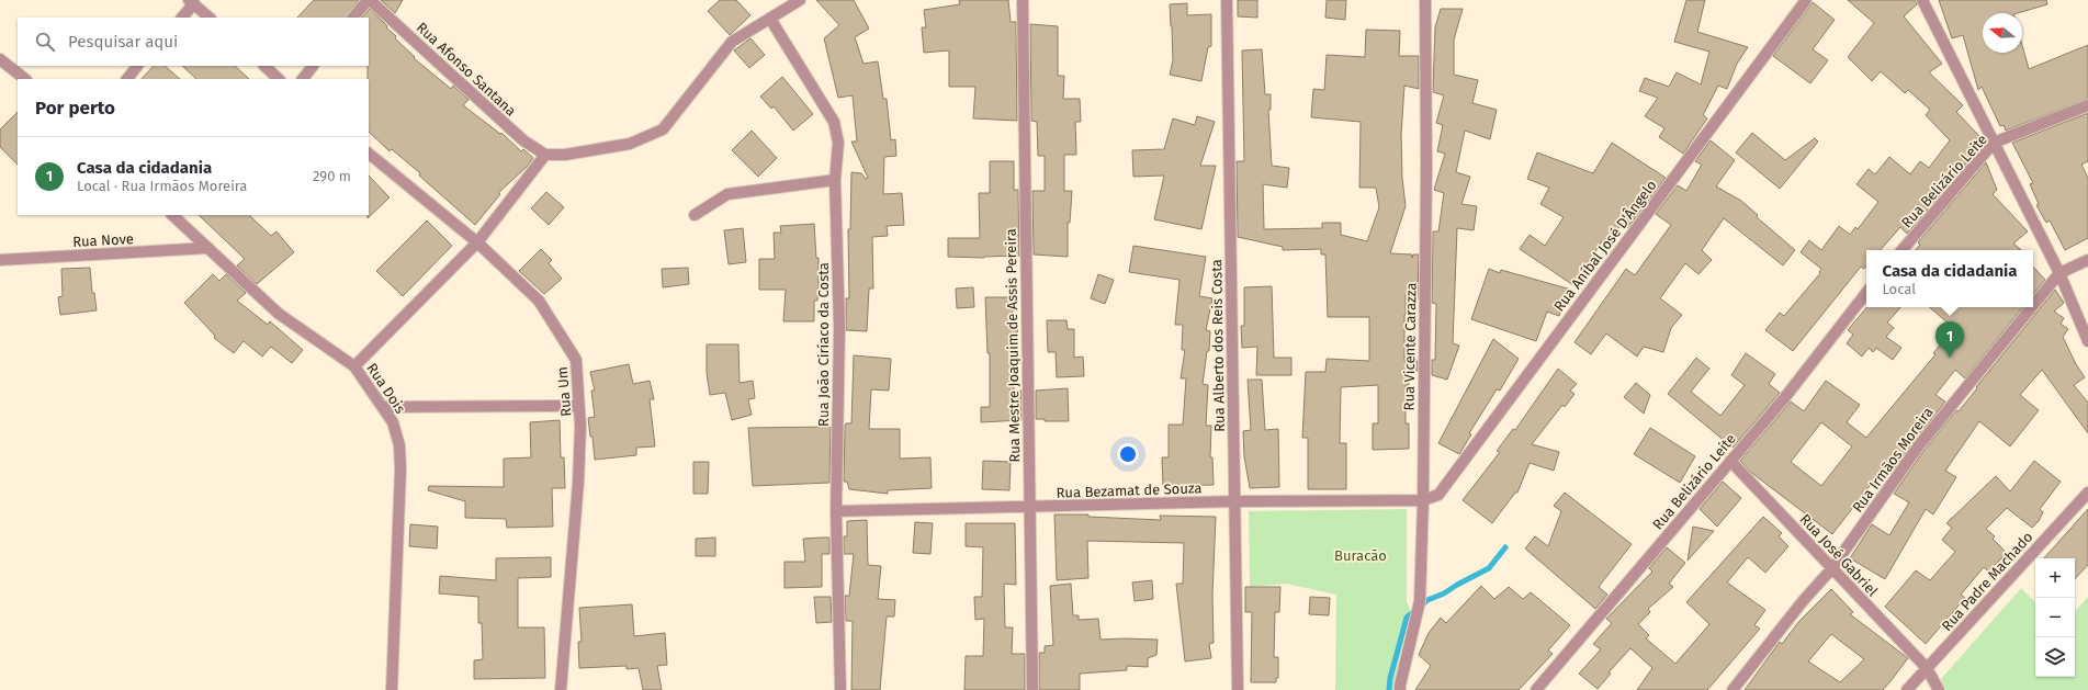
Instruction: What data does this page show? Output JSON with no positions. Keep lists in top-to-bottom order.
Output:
{
  "streets": {
    "street": [
      "Rua Afonso Santana",
      "Rua Belizário Leite",
      "Rua Nove",
      "Rua Aníbal José D'Ângelo",
      "Rua João Ciríaco da Costa",
      "Rua Mestre Joaquim de Assis Pereira",
      "Rua Alberto dos Reis Costa",
      "Rua Vicente Carazza",
      "Rua Dois",
      "Rua Um",
      "Rua Irmãos Moreira",
      "Rua Bezamat de Souza",
      "Rua José Gabriel",
      "Rua Padre Machado"
    ]
  },
  "crossings": [
    ["Rua Belizário Leite", "Rua José Gabriel"],
    ["Rua Nove", "Rua Dois"],
    ["Rua Aníbal José D'Ângelo", "Rua Vicente Carazza"],
    ["Rua Aníbal José D'Ângelo", "Rua Bezamat de Souza"],
    ["Rua João Ciríaco da Costa", "Rua Bezamat de Souza"],
    ["Rua Mestre Joaquim de Assis Pereira", "Rua Bezamat de Souza"],
    ["Rua Alberto dos Reis Costa", "Rua Bezamat de Souza"],
    ["Rua Vicente Carazza", "Rua Bezamat de Souza"],
    ["Rua Irmãos Moreira", "Rua José Gabriel"],
    ["Rua José Gabriel", "Rua Padre Machado"]
  ],
  "parks": ["Buracão"],
  "north": "left",
  "page": {
    "search": "Pesquisar aqui",
    "heading": "Por perto",
    "list": [
      {
        "mark": "1",
        "name": "Casa da cidadania",
        "note": "Local · Rua Irmãos Moreira",
        "value": "290 m"
      }
    ],
    "popup": ["Casa da cidadania", "Local"],
    "pins": "1",
    "map_buttons": ["+", "−"]
  }
}
